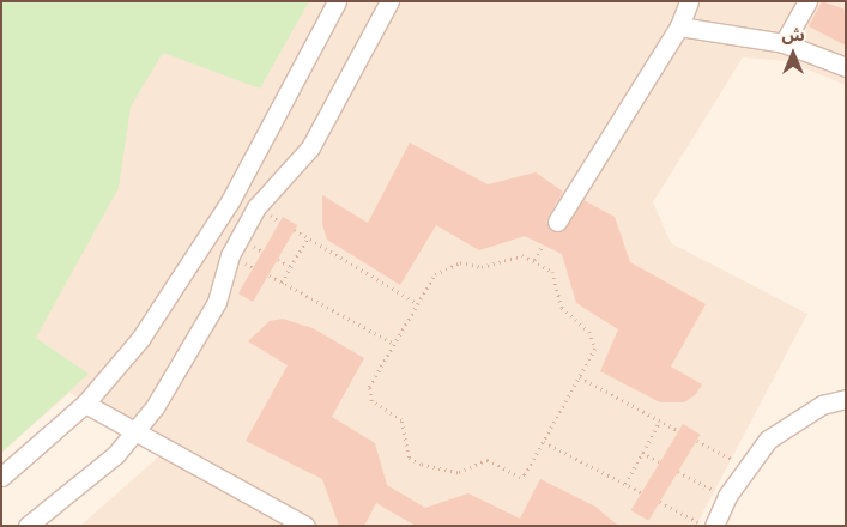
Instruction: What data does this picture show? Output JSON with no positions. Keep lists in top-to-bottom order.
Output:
{
  "north": "top"
}
